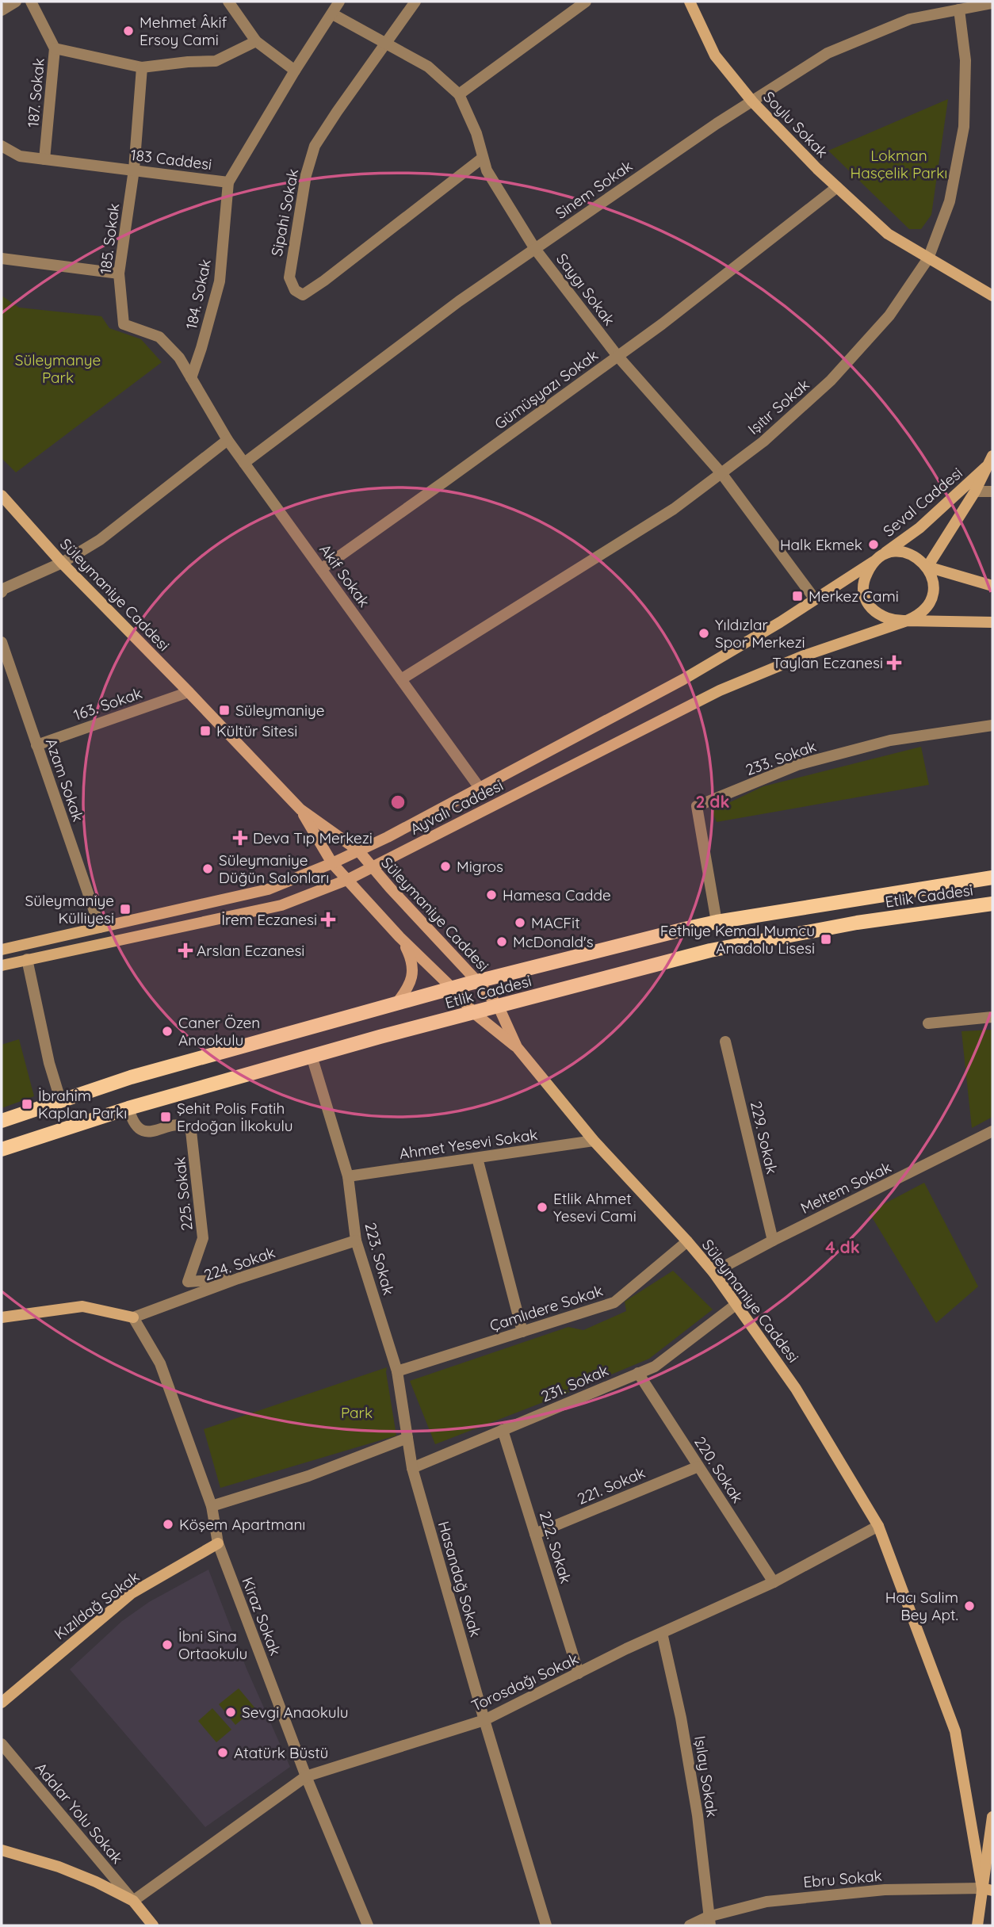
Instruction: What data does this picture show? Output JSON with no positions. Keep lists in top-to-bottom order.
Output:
{
  "streets": {
    "main road": [
      "Soylu Sokak",
      "Seval Caddesi",
      "Süleymaniye Caddesi",
      "Ayvalı Caddesi",
      "Etlik Caddesi",
      "Kızıldağ Sokak"
    ],
    "street": [
      "187. Sokak",
      "183 Caddesi",
      "Sinem Sokak",
      "Sipahi Sokak",
      "185. Sokak",
      "Saygı Sokak",
      "184. Sokak",
      "Gümüşyazı Sokak",
      "Işıtır Sokak",
      "Akif Sokak",
      "163. Sokak",
      "233. Sokak",
      "Azam Sokak",
      "229. Sokak",
      "Ahmet Yesevi Sokak",
      "Meltem Sokak",
      "225. Sokak",
      "223. Sokak",
      "224. Sokak",
      "Çamlıdere Sokak",
      "231. Sokak",
      "220. Sokak",
      "221. Sokak",
      "222. Sokak",
      "Hasandağ Sokak",
      "Kiraz Sokak",
      "Torosdağı Sokak",
      "Işılay Sokak",
      "Adalar Yolu Sokak",
      "Ebru Sokak"
    ]
  },
  "crossings": [
    ["187. Sokak", "183 Caddesi"],
    ["Soylu Sokak", "Sinem Sokak"],
    ["Soylu Sokak", "Gümüşyazı Sokak"],
    ["Soylu Sokak", "Işıtır Sokak"],
    ["183 Caddesi", "185. Sokak"],
    ["183 Caddesi", "Saygı Sokak"],
    ["183 Caddesi", "184. Sokak"],
    ["Sinem Sokak", "Saygı Sokak"],
    ["Sinem Sokak", "Işıtır Sokak"],
    ["Sinem Sokak", "Akif Sokak"],
    ["Sipahi Sokak", "Saygı Sokak"],
    ["185. Sokak", "184. Sokak"],
    ["185. Sokak", "Akif Sokak"],
    ["Saygı Sokak", "Gümüşyazı Sokak"],
    ["Saygı Sokak", "Işıtır Sokak"],
    ["Saygı Sokak", "Ayvalı Caddesi"],
    ["184. Sokak", "Akif Sokak"],
    ["Gümüşyazı Sokak", "Akif Sokak"],
    ["Işıtır Sokak", "Akif Sokak"],
    ["Seval Caddesi", "Ayvalı Caddesi"],
    ["Akif Sokak", "Ayvalı Caddesi"],
    ["Süleymaniye Caddesi", "163. Sokak"],
    ["Süleymaniye Caddesi", "Ayvalı Caddesi"],
    ["Süleymaniye Caddesi", "Etlik Caddesi"],
    ["Süleymaniye Caddesi", "Ahmet Yesevi Sokak"],
    ["Süleymaniye Caddesi", "Meltem Sokak"],
    ["Süleymaniye Caddesi", "Çamlıdere Sokak"],
    ["Süleymaniye Caddesi", "231. Sokak"],
    ["Süleymaniye Caddesi", "Torosdağı Sokak"],
    ["Süleymaniye Caddesi", "Ebru Sokak"],
    ["163. Sokak", "Azam Sokak"],
    ["233. Sokak", "Etlik Caddesi"],
    ["Azam Sokak", "Ayvalı Caddesi"],
    ["Etlik Caddesi", "225. Sokak"],
    ["Etlik Caddesi", "223. Sokak"],
    ["229. Sokak", "Meltem Sokak"],
    ["Ahmet Yesevi Sokak", "223. Sokak"],
    ["225. Sokak", "224. Sokak"],
    ["223. Sokak", "224. Sokak"],
    ["223. Sokak", "Çamlıdere Sokak"],
    ["223. Sokak", "Hasandağ Sokak"],
    ["224. Sokak", "Kiraz Sokak"],
    ["231. Sokak", "220. Sokak"],
    ["231. Sokak", "222. Sokak"],
    ["231. Sokak", "Hasandağ Sokak"],
    ["220. Sokak", "221. Sokak"],
    ["220. Sokak", "Torosdağı Sokak"],
    ["221. Sokak", "222. Sokak"],
    ["222. Sokak", "Torosdağı Sokak"],
    ["Hasandağ Sokak", "Torosdağı Sokak"],
    ["Kızıldağ Sokak", "Kiraz Sokak"],
    ["Kiraz Sokak", "Torosdağı Sokak"],
    ["Torosdağı Sokak", "Işılay Sokak"],
    ["Torosdağı Sokak", "Adalar Yolu Sokak"],
    ["Işılay Sokak", "Ebru Sokak"]
  ],
  "parks": ["Lokman Hasçelik Parkı", "Süleymanye Park", "Park"],
  "places": {
    "other": [
      "Mehmet Âkif Ersoy Cami",
      "Halk Ekmek",
      "Yıldızlar Spor Merkezi",
      "Migros",
      "Süleymaniye Düğün Salonları",
      "Hamesa Cadde",
      "MACFit",
      "McDonald's",
      "Caner Özen Anaokulu",
      "Etlik Ahmet Yesevi Cami",
      "Köşem Apartmanı",
      "Hacı Salim Bey Apt.",
      "İbni Sina Ortaokulu",
      "Sevgi Anaokulu",
      "Atatürk Büstü"
    ],
    "transit": [
      "Merkez Cami",
      "Süleymaniye",
      "Kültür Sitesi",
      "Süleymaniye Külliyesi",
      "Fethiye Kemal Mumcu Anadolu Lisesi",
      "İbrahim Kaplan Parkı",
      "Şehit Polis Fatih Erdoğan İlkokulu"
    ],
    "health": [
      "Taylan Eczanesi",
      "Deva Tıp Merkezi",
      "İrem Eczanesi",
      "Arslan Eczanesi"
    ]
  },
  "rings": ["2 dk", "4 dk"]
}
